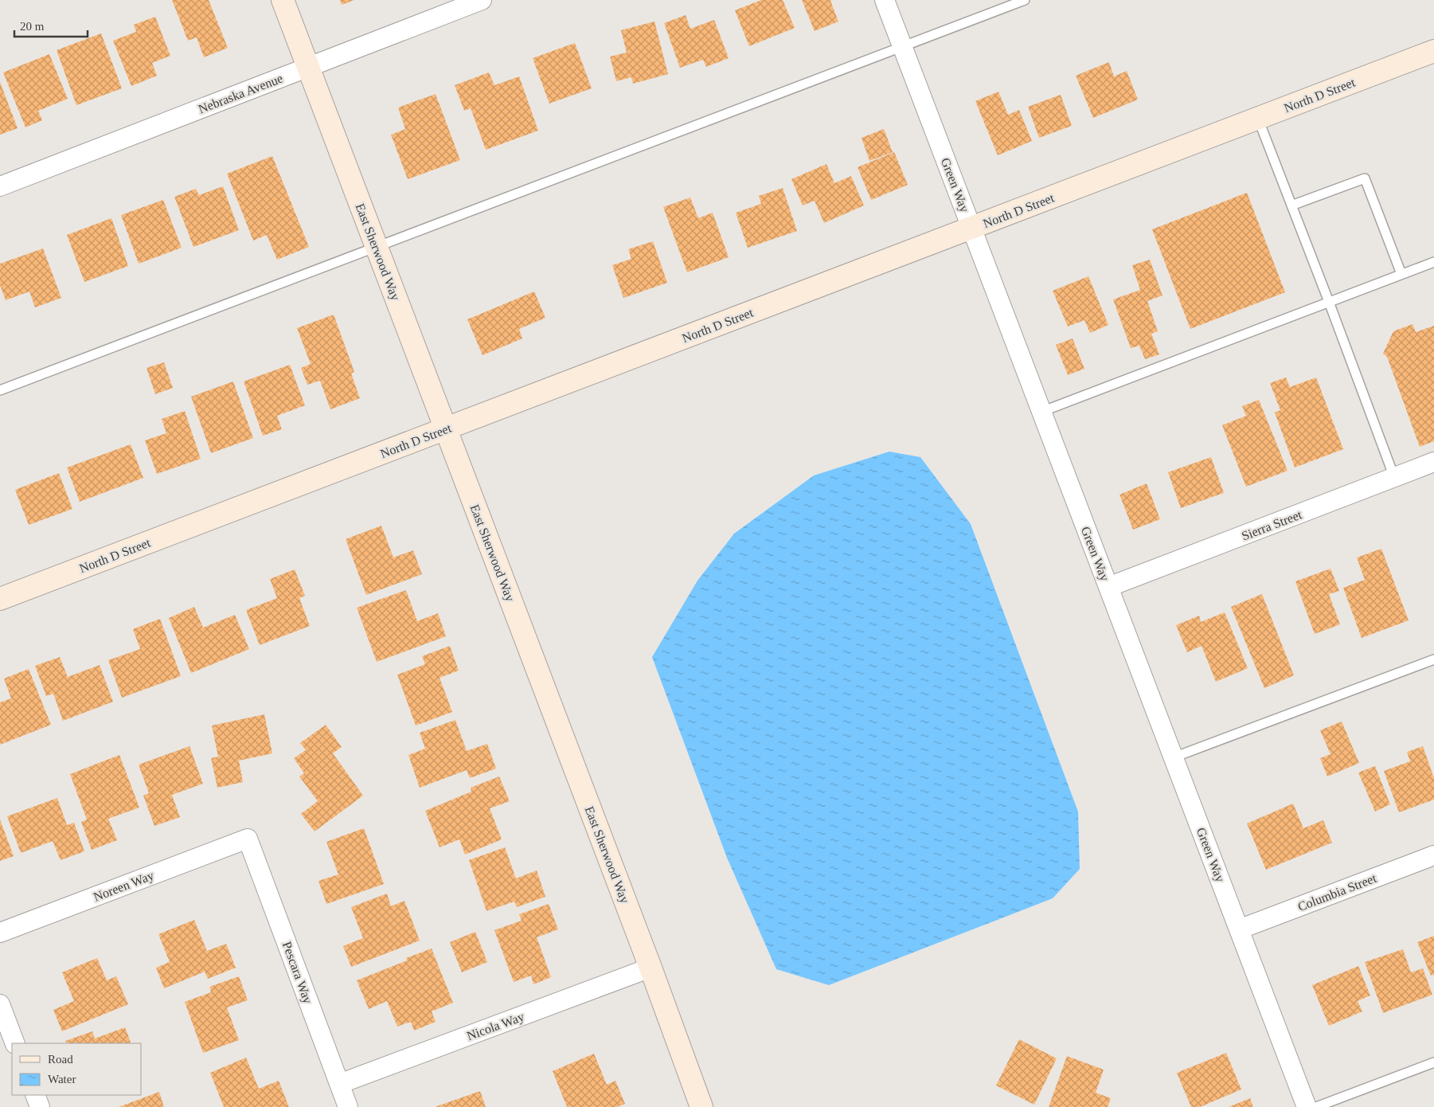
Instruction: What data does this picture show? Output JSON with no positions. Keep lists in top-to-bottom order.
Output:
{
  "streets": {
    "street": [
      "Nebraska Avenue",
      "North D Street",
      "Green Way",
      "East Sherwood Way",
      "Sierra Street",
      "Noreen Way",
      "Columbia Street",
      "Pescara Way",
      "Nicola Way"
    ]
  },
  "crossings": [
    ["Nebraska Avenue", "East Sherwood Way"],
    ["North D Street", "Green Way"],
    ["North D Street", "East Sherwood Way"],
    ["Green Way", "Sierra Street"],
    ["Green Way", "Columbia Street"],
    ["East Sherwood Way", "Nicola Way"],
    ["Noreen Way", "Pescara Way"],
    ["Pescara Way", "Nicola Way"]
  ],
  "legend": ["Road", "Water"],
  "scale_bar": "20 m"
}
